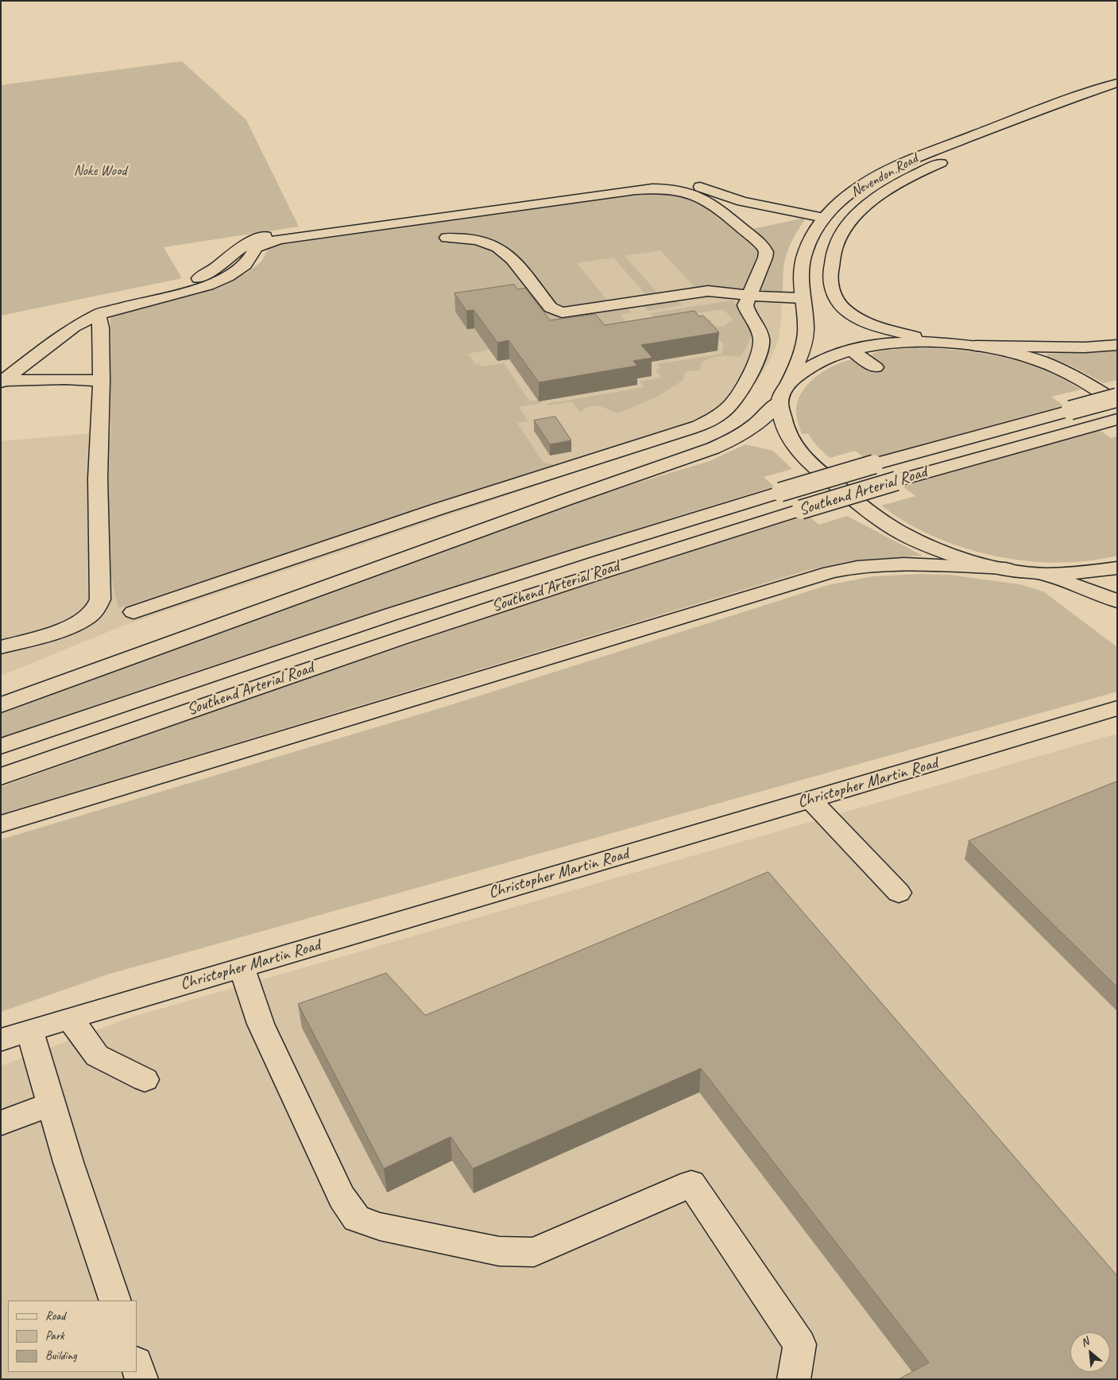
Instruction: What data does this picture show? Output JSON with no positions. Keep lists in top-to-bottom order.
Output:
{
  "streets": {
    "main road": ["Nevendon Road", "Southend Arterial Road", "Christopher Martin Road"]
  },
  "parks": ["Noke Wood"],
  "legend": ["Road", "Park", "Building"],
  "north": "top left"
}
